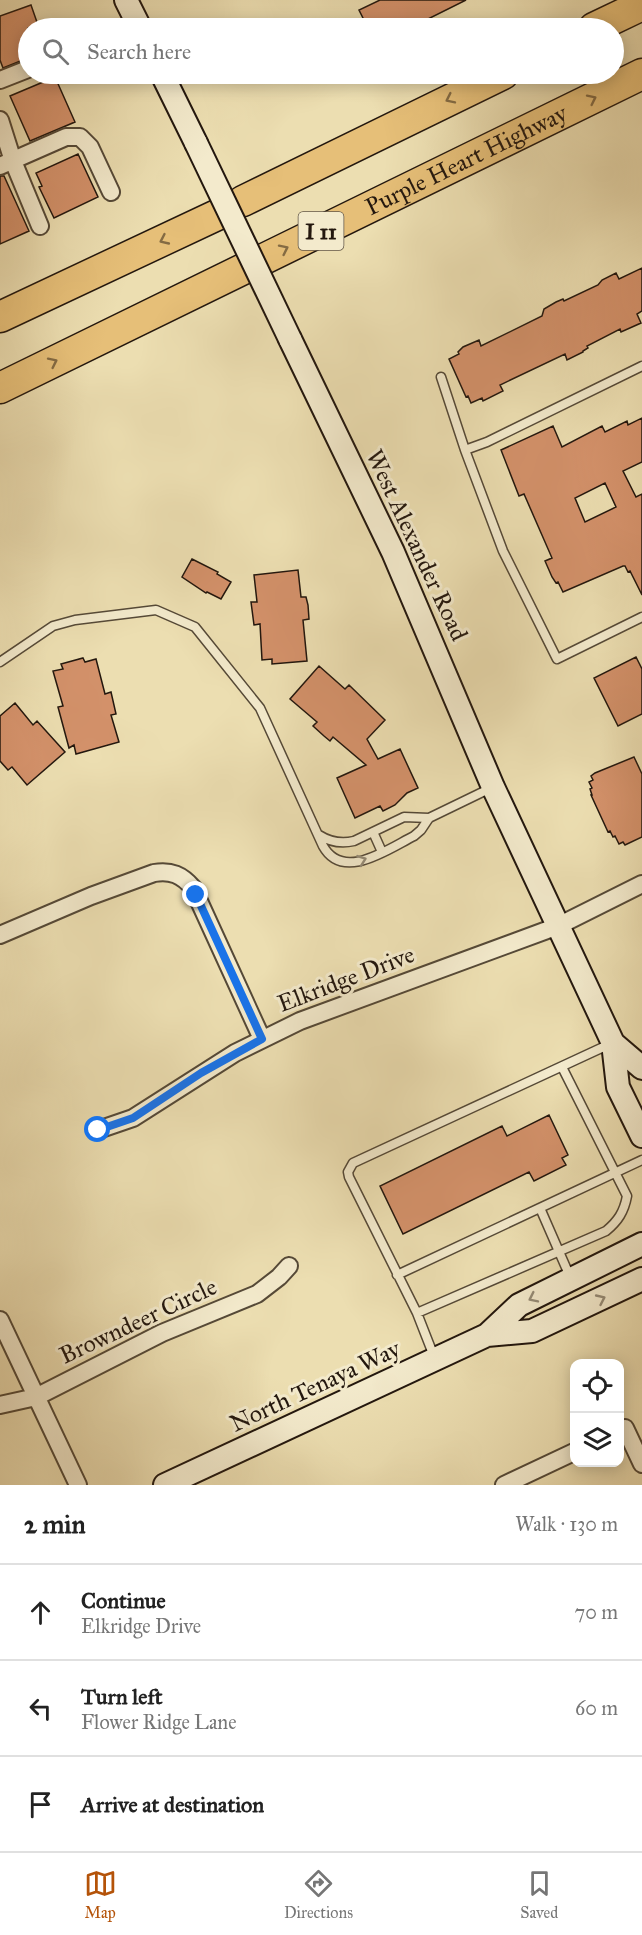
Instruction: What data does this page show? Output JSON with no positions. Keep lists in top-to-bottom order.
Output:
{
  "streets": {
    "highway": ["Purple Heart Highway", "I 11"],
    "main road": ["West Alexander Road", "North Tenaya Way"],
    "street": ["Elkridge Drive", "Browndeer Circle"]
  },
  "crossings": [
    ["West Alexander Road", "Elkridge Drive"]
  ],
  "page": {
    "search": "Search here",
    "heading": ["2 min", "Walk · 130 m"],
    "list": [
      ["Continue", "Elkridge Drive", "70 m"],
      ["Turn left", "Flower Ridge Lane", "60 m"],
      "Arrive at destination"
    ],
    "nav": ["Map", "Directions", "Saved"]
  }
}
